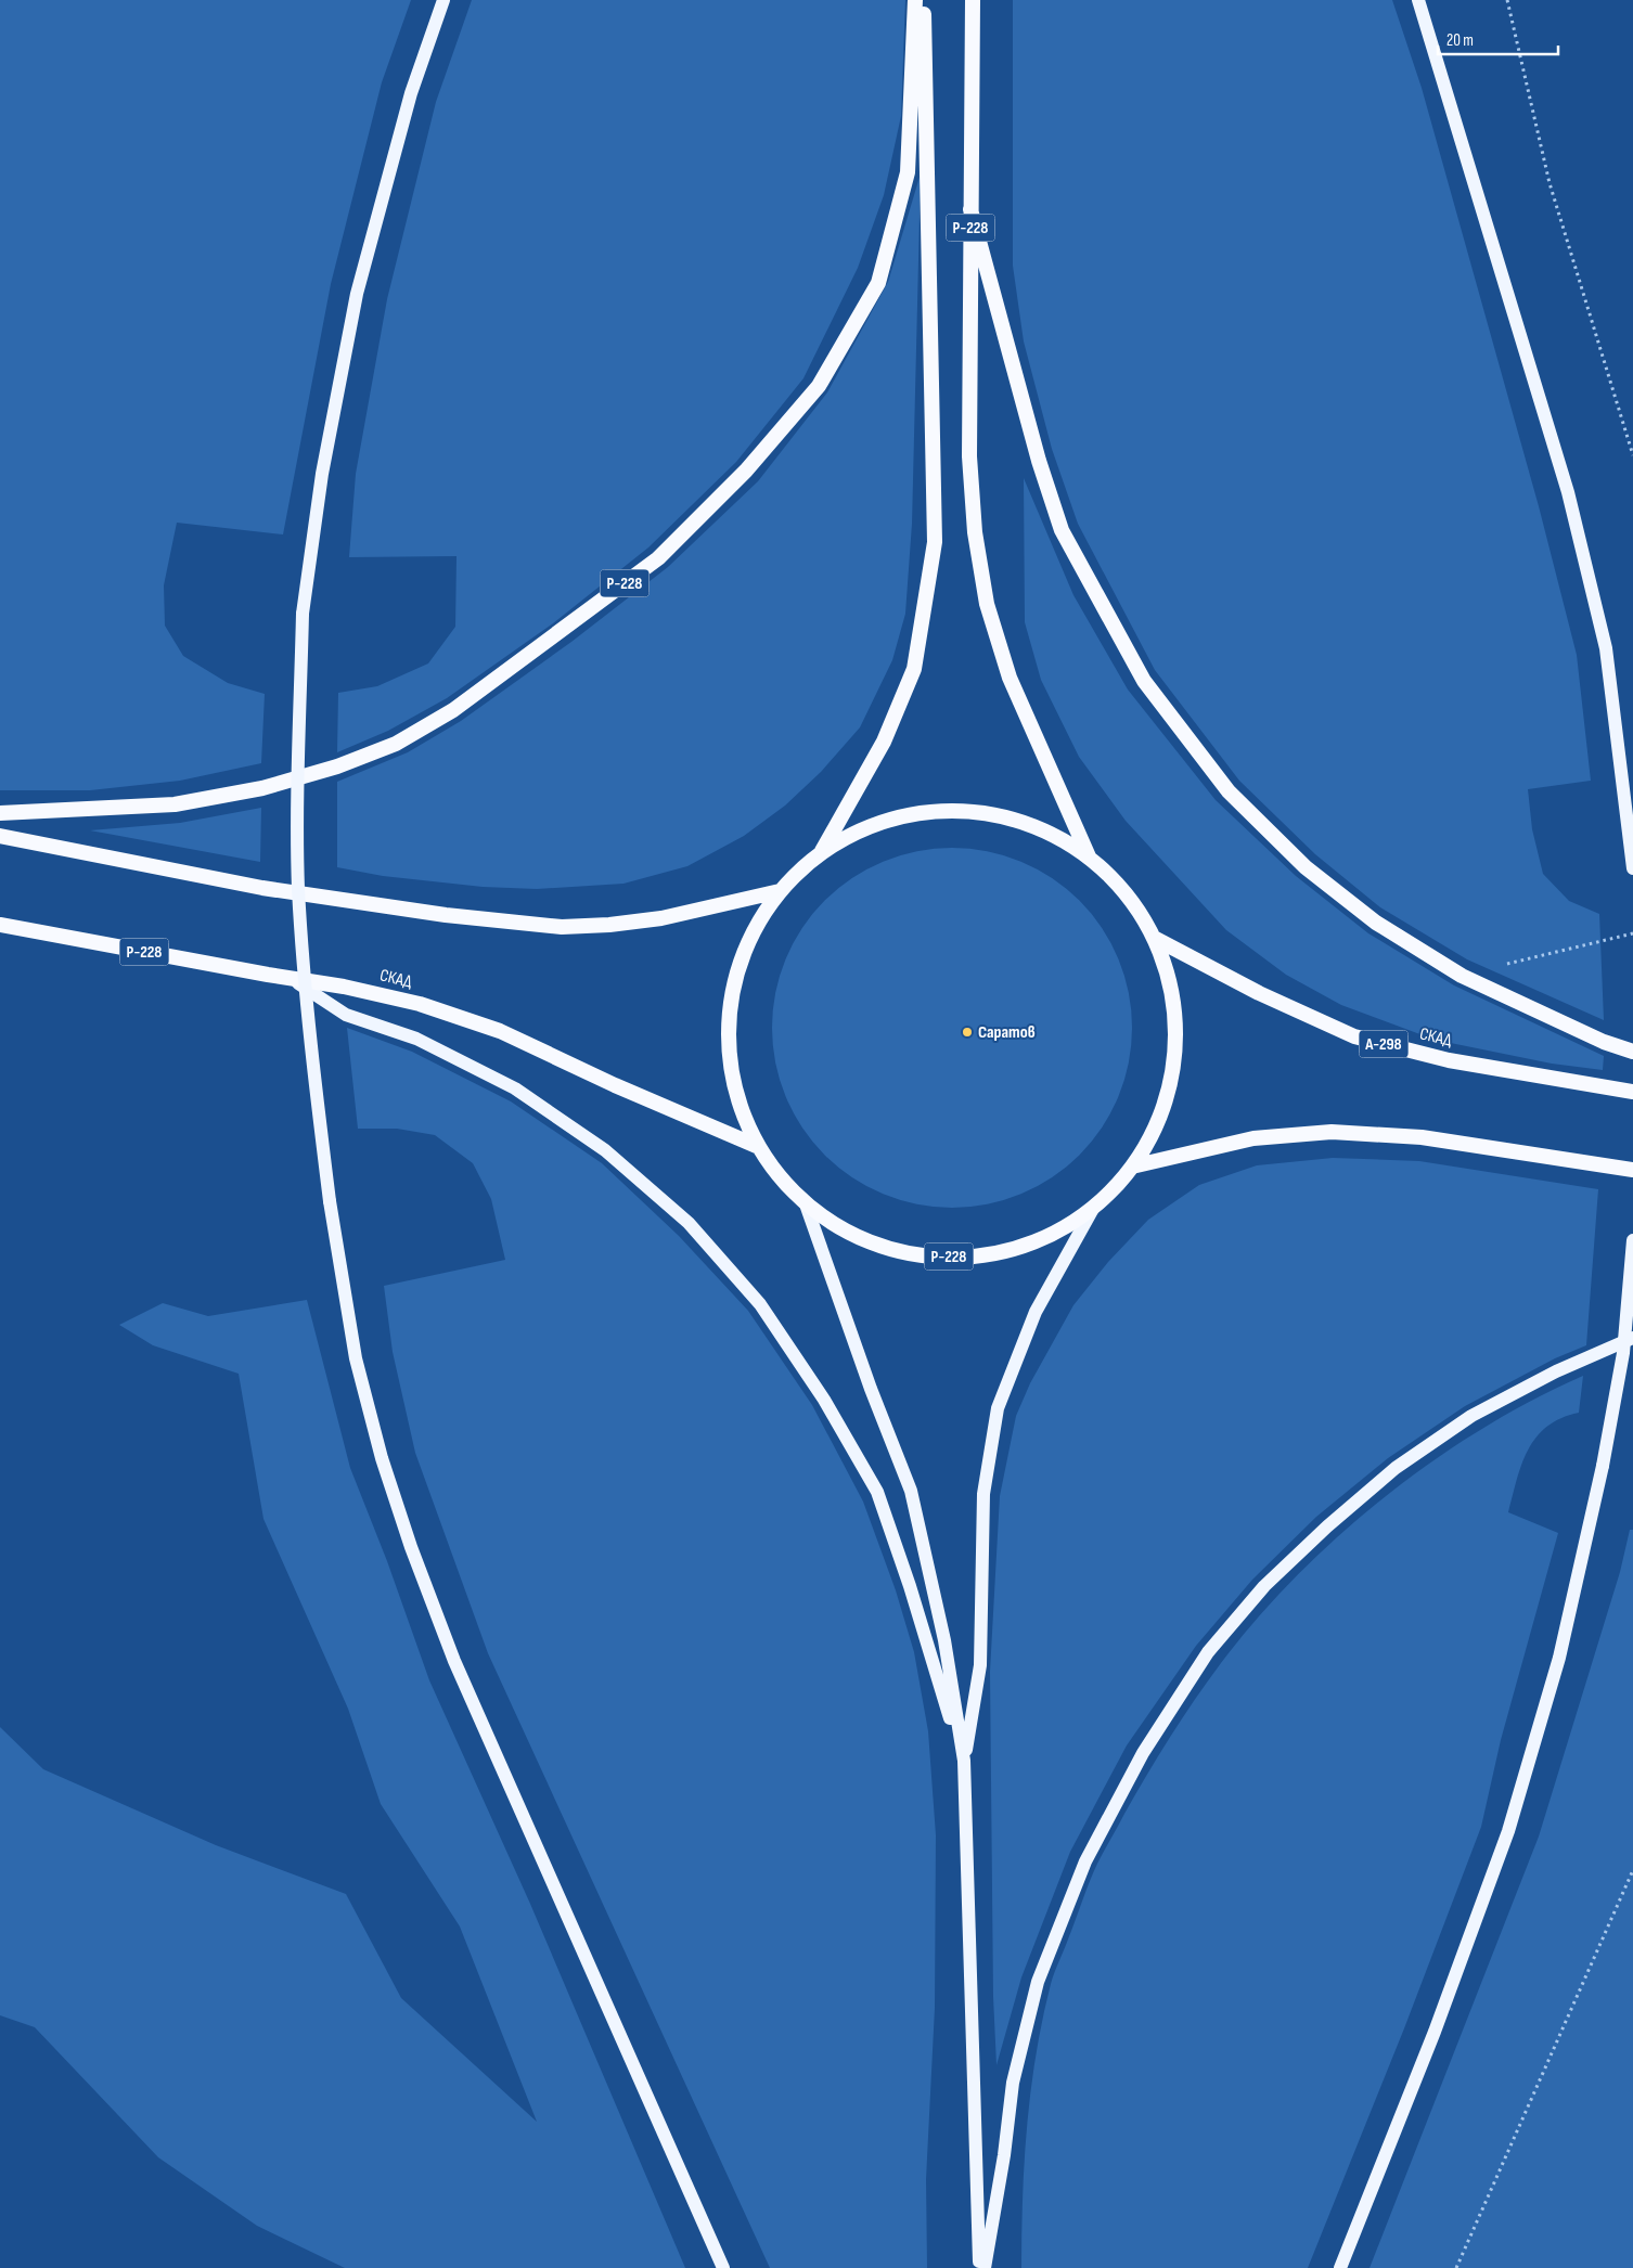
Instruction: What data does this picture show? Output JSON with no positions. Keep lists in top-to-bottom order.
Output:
{
  "streets": {
    "highway": ["Р-228", "СКАД", "А-298"]
  },
  "crossings": [
    ["Р-228", "СКАД"]
  ],
  "places": ["Саратов"],
  "scale_bar": "20 m"
}
